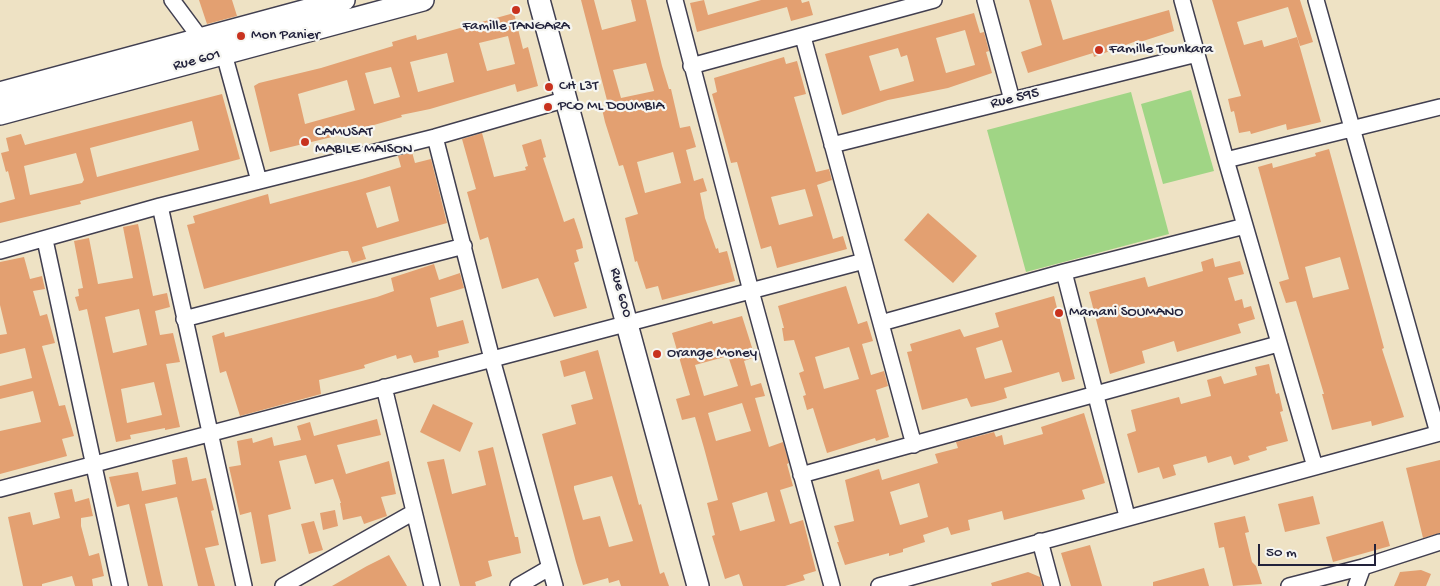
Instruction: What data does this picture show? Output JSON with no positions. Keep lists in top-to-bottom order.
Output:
{
  "streets": {
    "street": ["Rue 601", "Rue 595", "Rue 600"]
  },
  "places": [
    "Famille TANGARA",
    "Mon Panier",
    "Famille Tounkara",
    "CH L3T",
    "PCO ML DOUMBIA",
    "CAMUSAT MABILE MAISON",
    "Mamani SOUMANO",
    "Orange Money"
  ],
  "scale_bar": "50 m"
}
